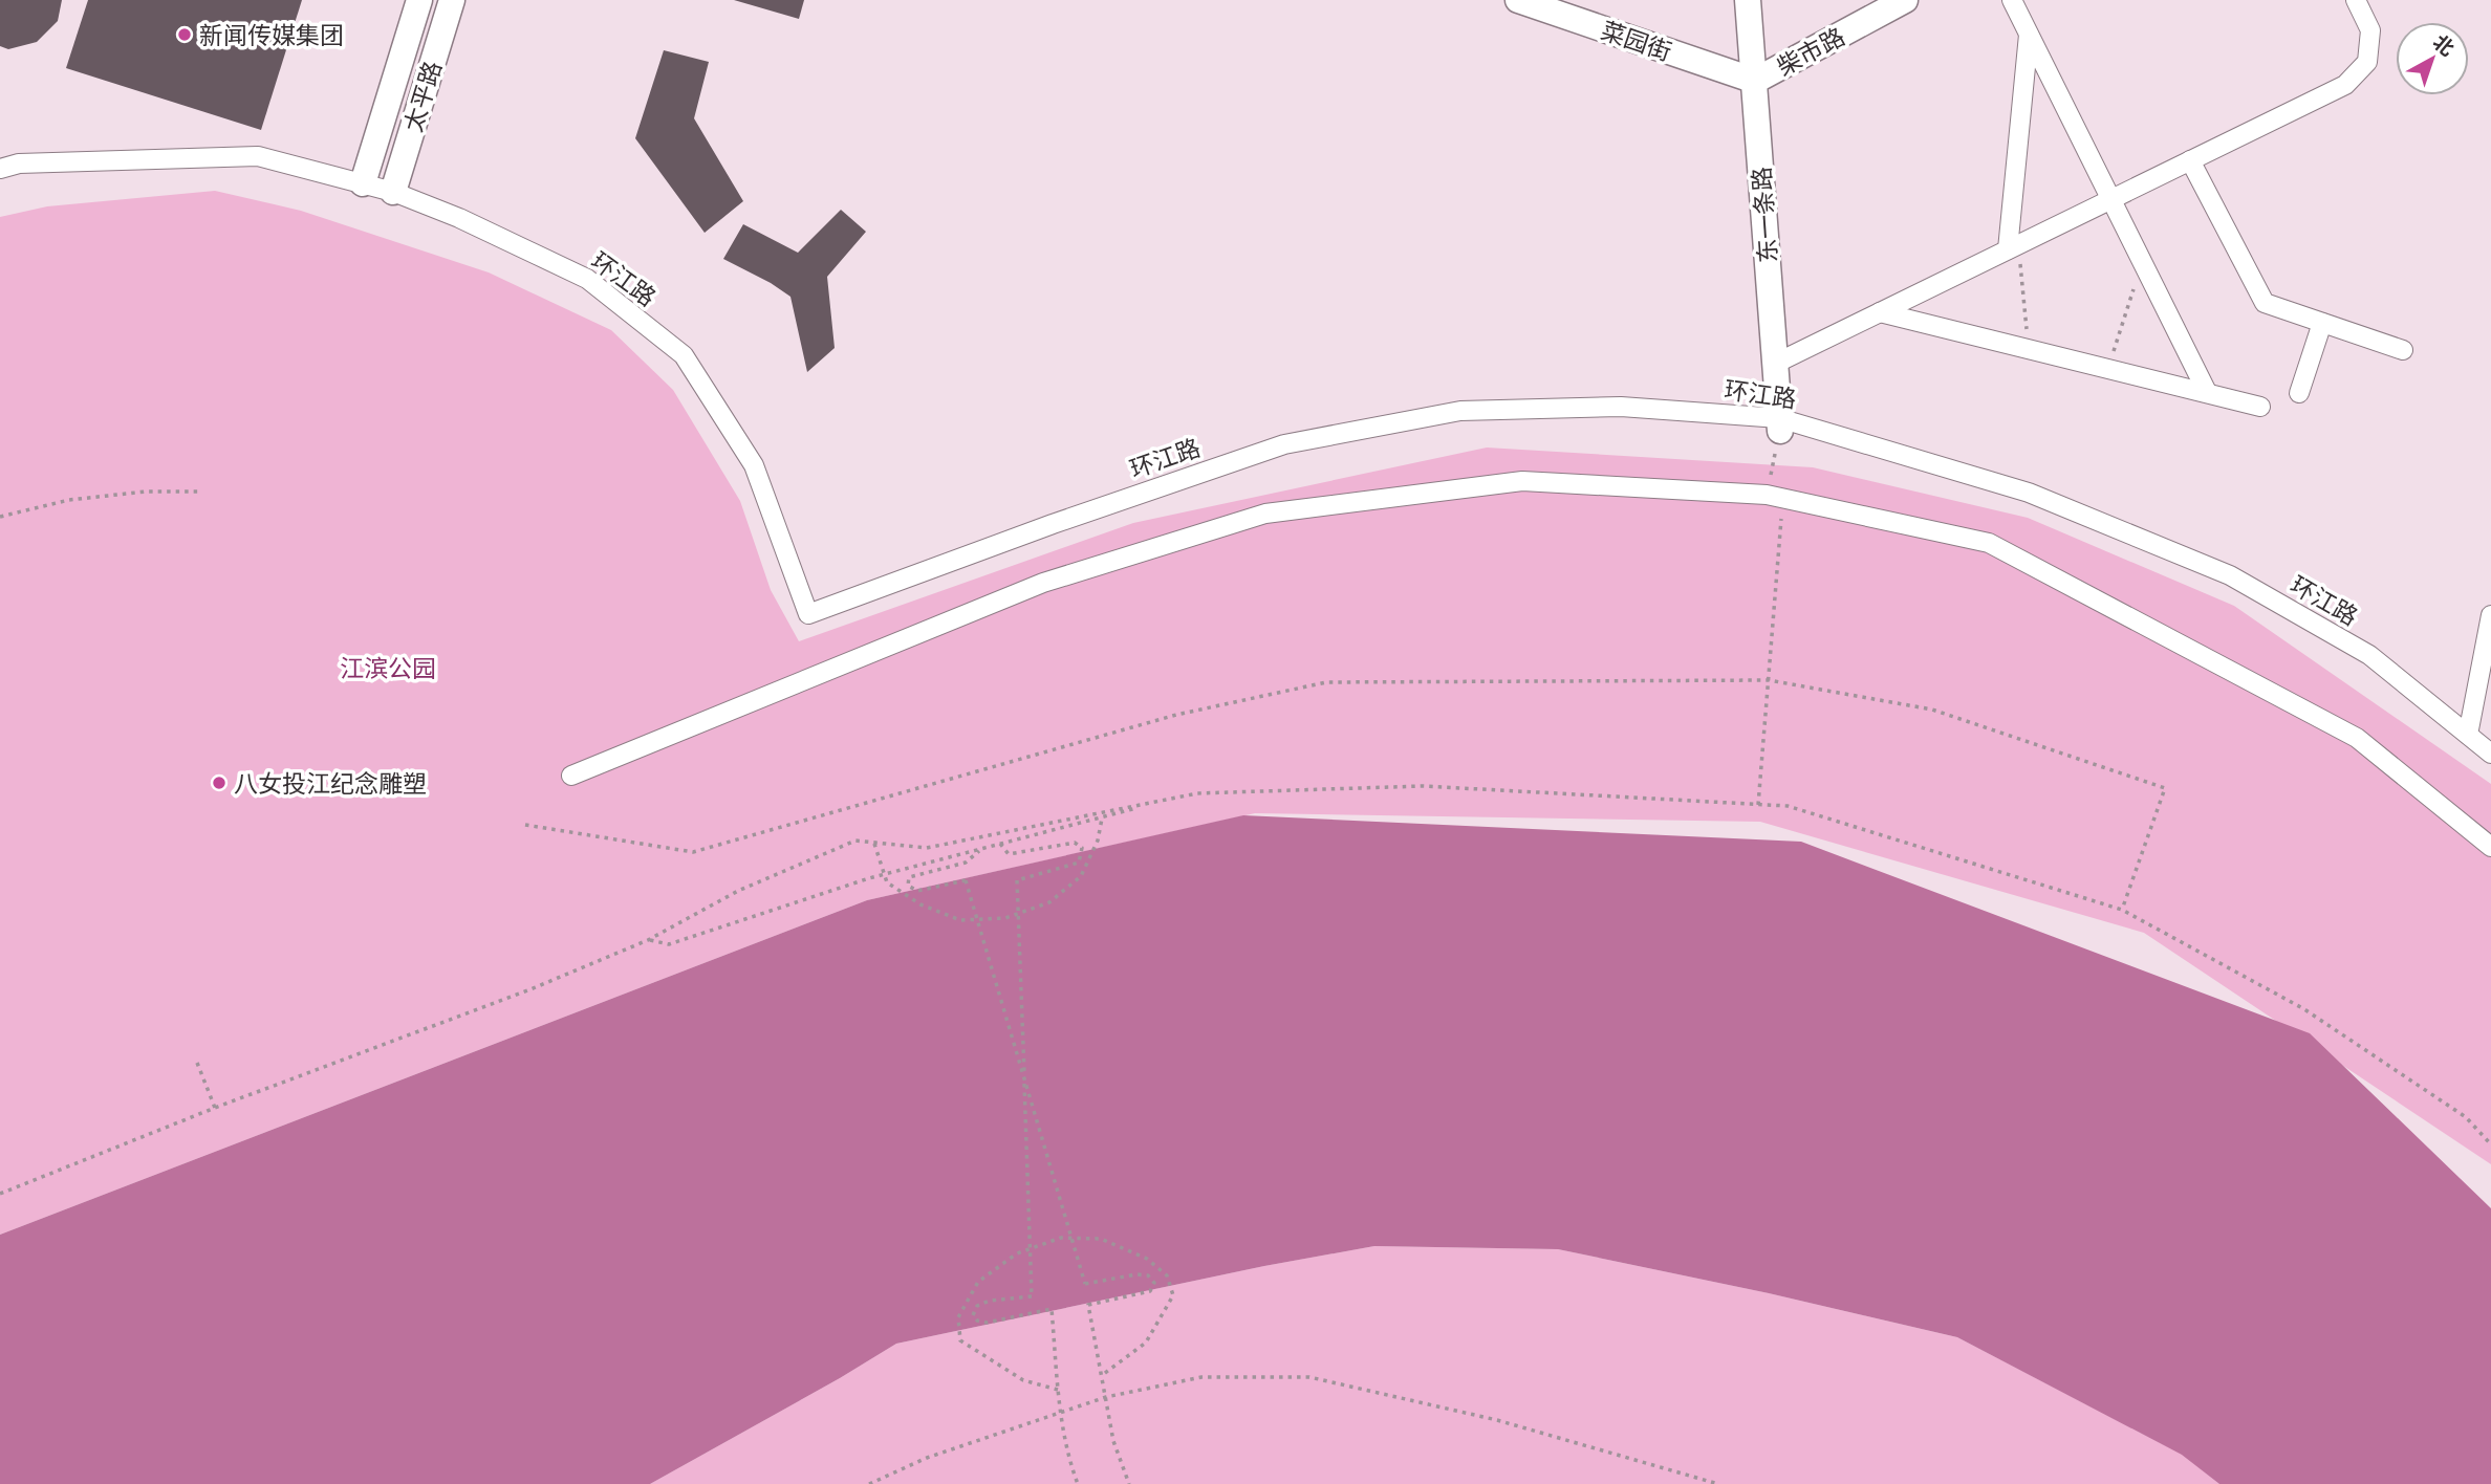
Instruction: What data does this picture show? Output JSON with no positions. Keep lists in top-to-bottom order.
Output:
{
  "streets": {
    "street": [
      "菜园街",
      "柴市路",
      "太平路",
      "东一条路",
      "环江路"
    ]
  },
  "crossings": [
    ["菜园街", "柴市路"],
    ["菜园街", "东一条路"],
    ["柴市路", "东一条路"],
    ["太平路", "环江路"],
    ["东一条路", "环江路"]
  ],
  "parks": ["江滨公园"],
  "places": ["新闻传媒集团", "八女投江纪念雕塑"],
  "north": "top right"
}
